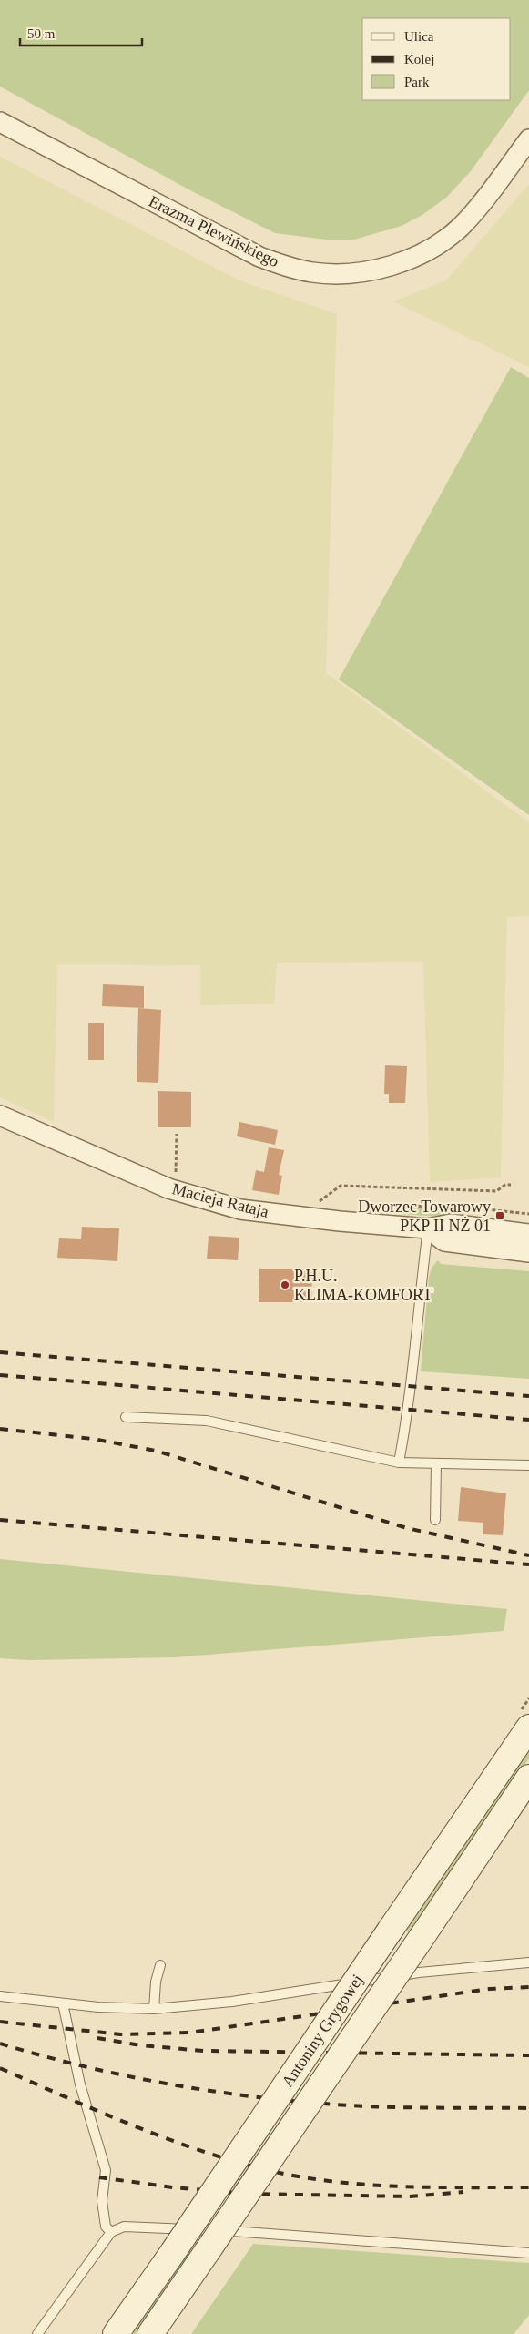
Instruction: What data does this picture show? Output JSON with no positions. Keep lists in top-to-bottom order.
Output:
{
  "streets": {
    "street": ["Erazma Plewińskiego", "Macieja Rataja", "Antoniny Grygowej"]
  },
  "places": {
    "transit": ["Dworzec Towarowy PKP II NŻ 01"],
    "other": ["P.H.U. KLIMA-KOMFORT"]
  },
  "legend": ["Ulica", "Kolej", "Park"],
  "scale_bar": "50 m"
}
